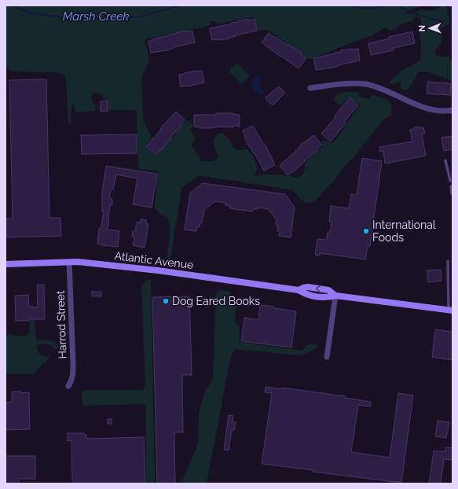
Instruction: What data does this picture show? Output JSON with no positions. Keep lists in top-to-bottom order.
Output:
{
  "streets": {
    "main road": ["Atlantic Avenue"],
    "street": ["Harrod Street"]
  },
  "crossings": [
    ["Atlantic Avenue", "Harrod Street"]
  ],
  "water": ["Marsh Creek"],
  "places": ["International Foods", "Dog Eared Books"],
  "north": "left"
}
